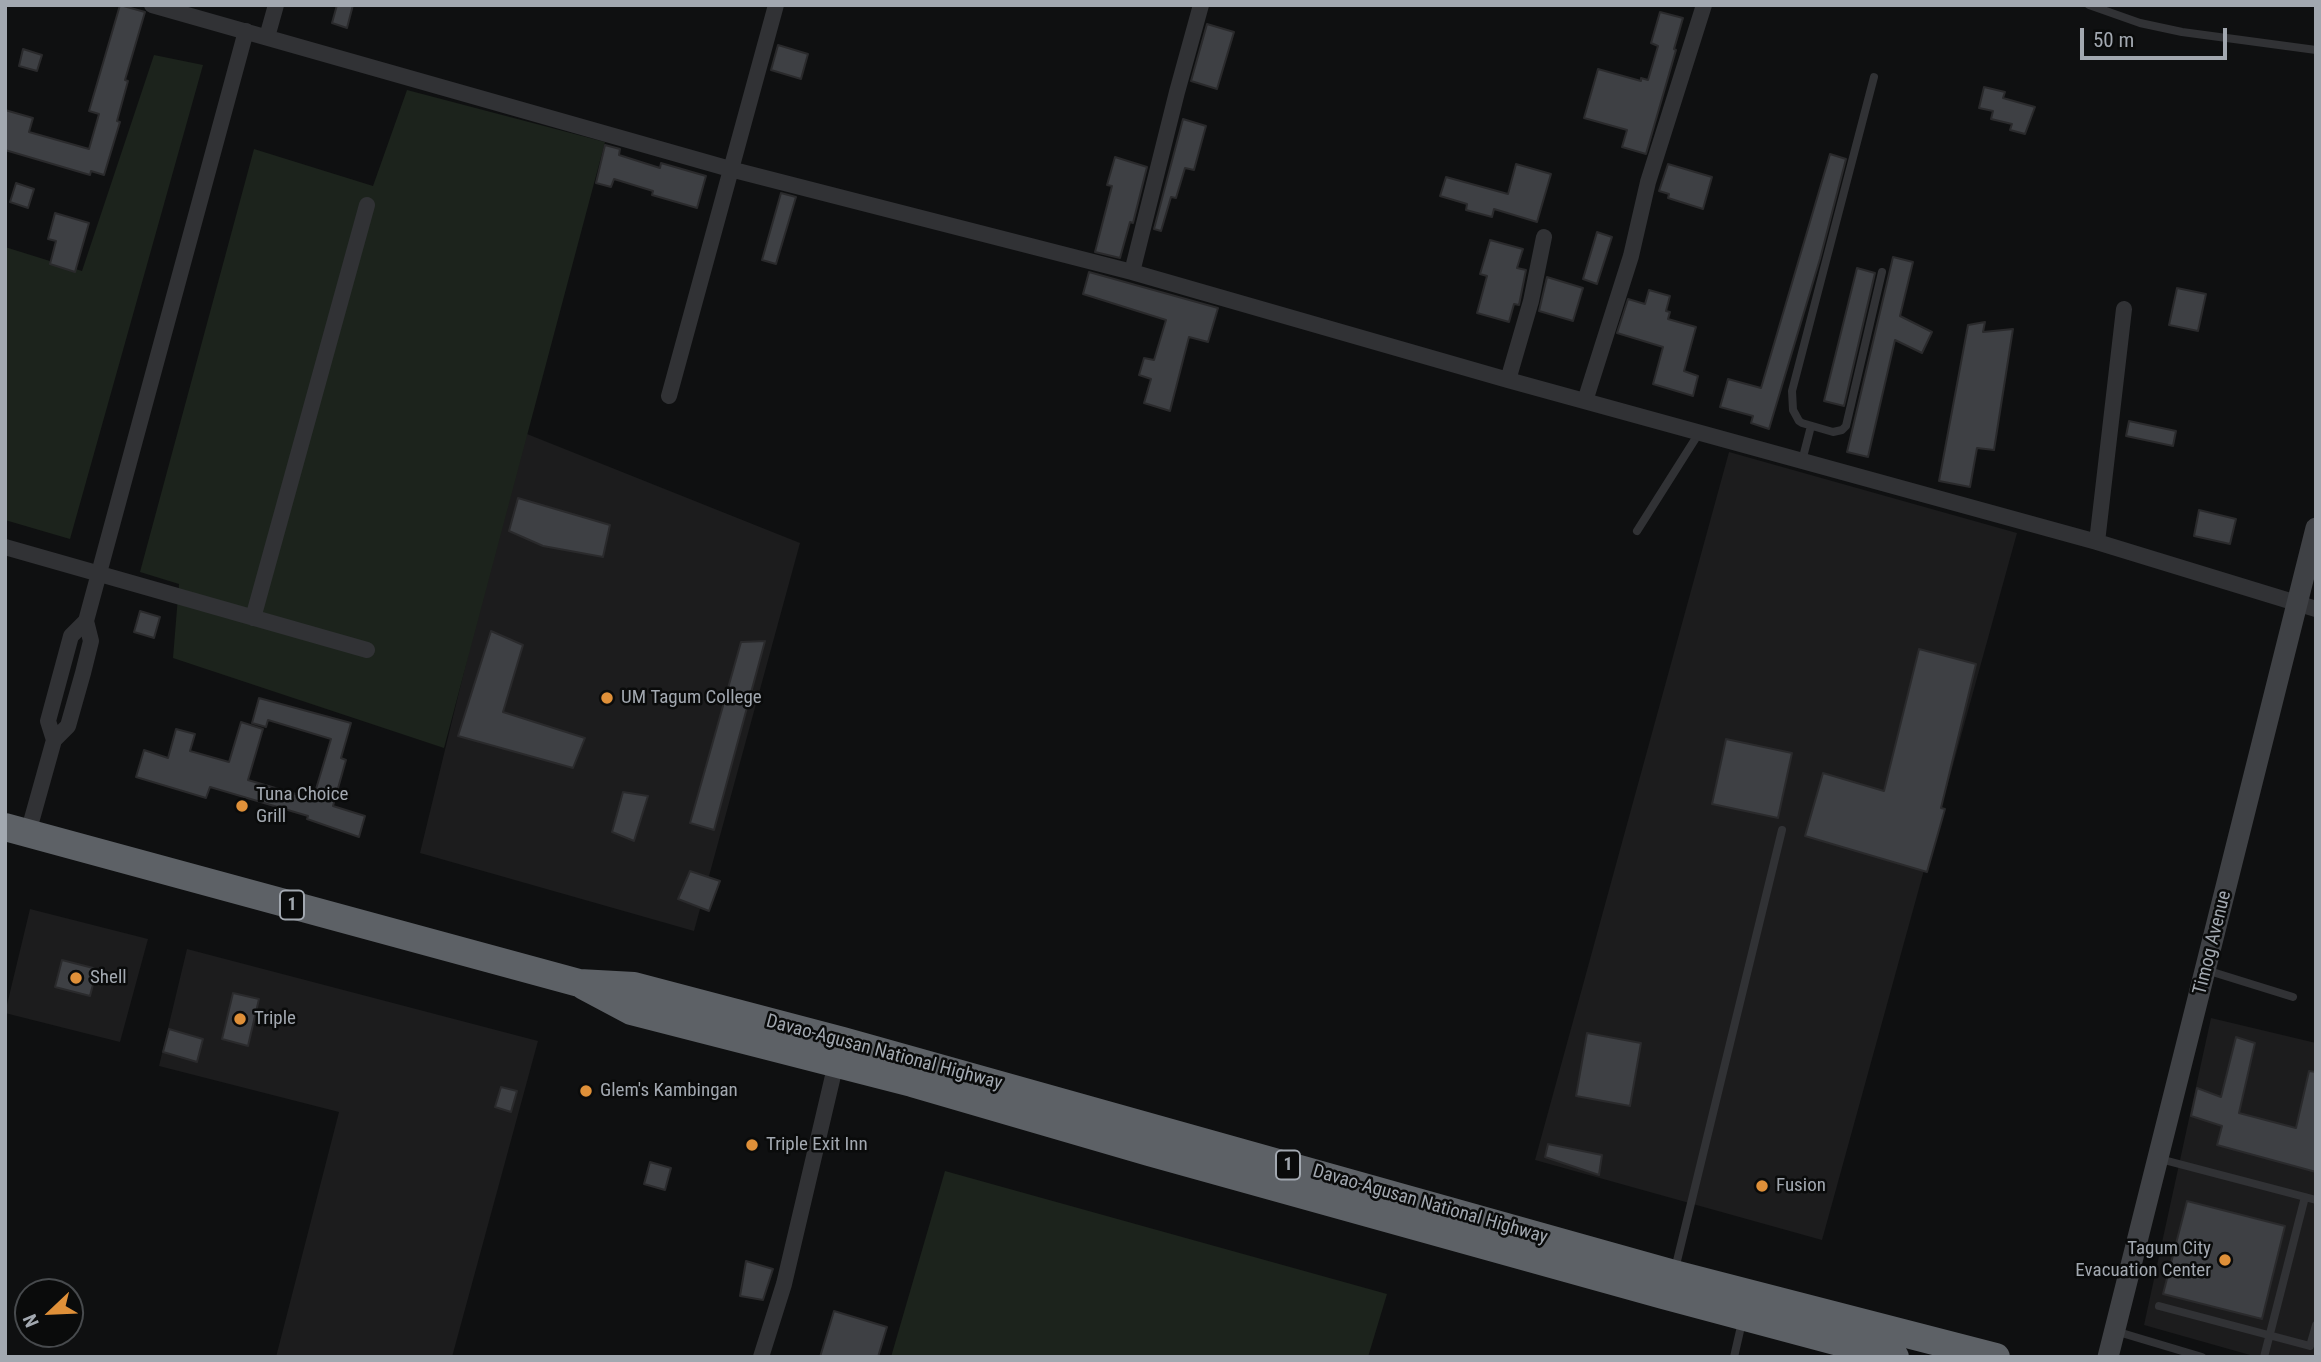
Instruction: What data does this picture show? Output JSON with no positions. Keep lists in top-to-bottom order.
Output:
{
  "streets": {
    "highway": ["1", "Davao-Agusan National Highway"],
    "main road": ["Timog Avenue"]
  },
  "places": [
    "UM Tagum College",
    "Tuna Choice Grill",
    "Shell",
    "Triple",
    "Glem's Kambingan",
    "Triple Exit Inn",
    "Fusion",
    "Tagum City Evacuation Center"
  ],
  "scale_bar": "50 m",
  "north": "bottom left"
}
